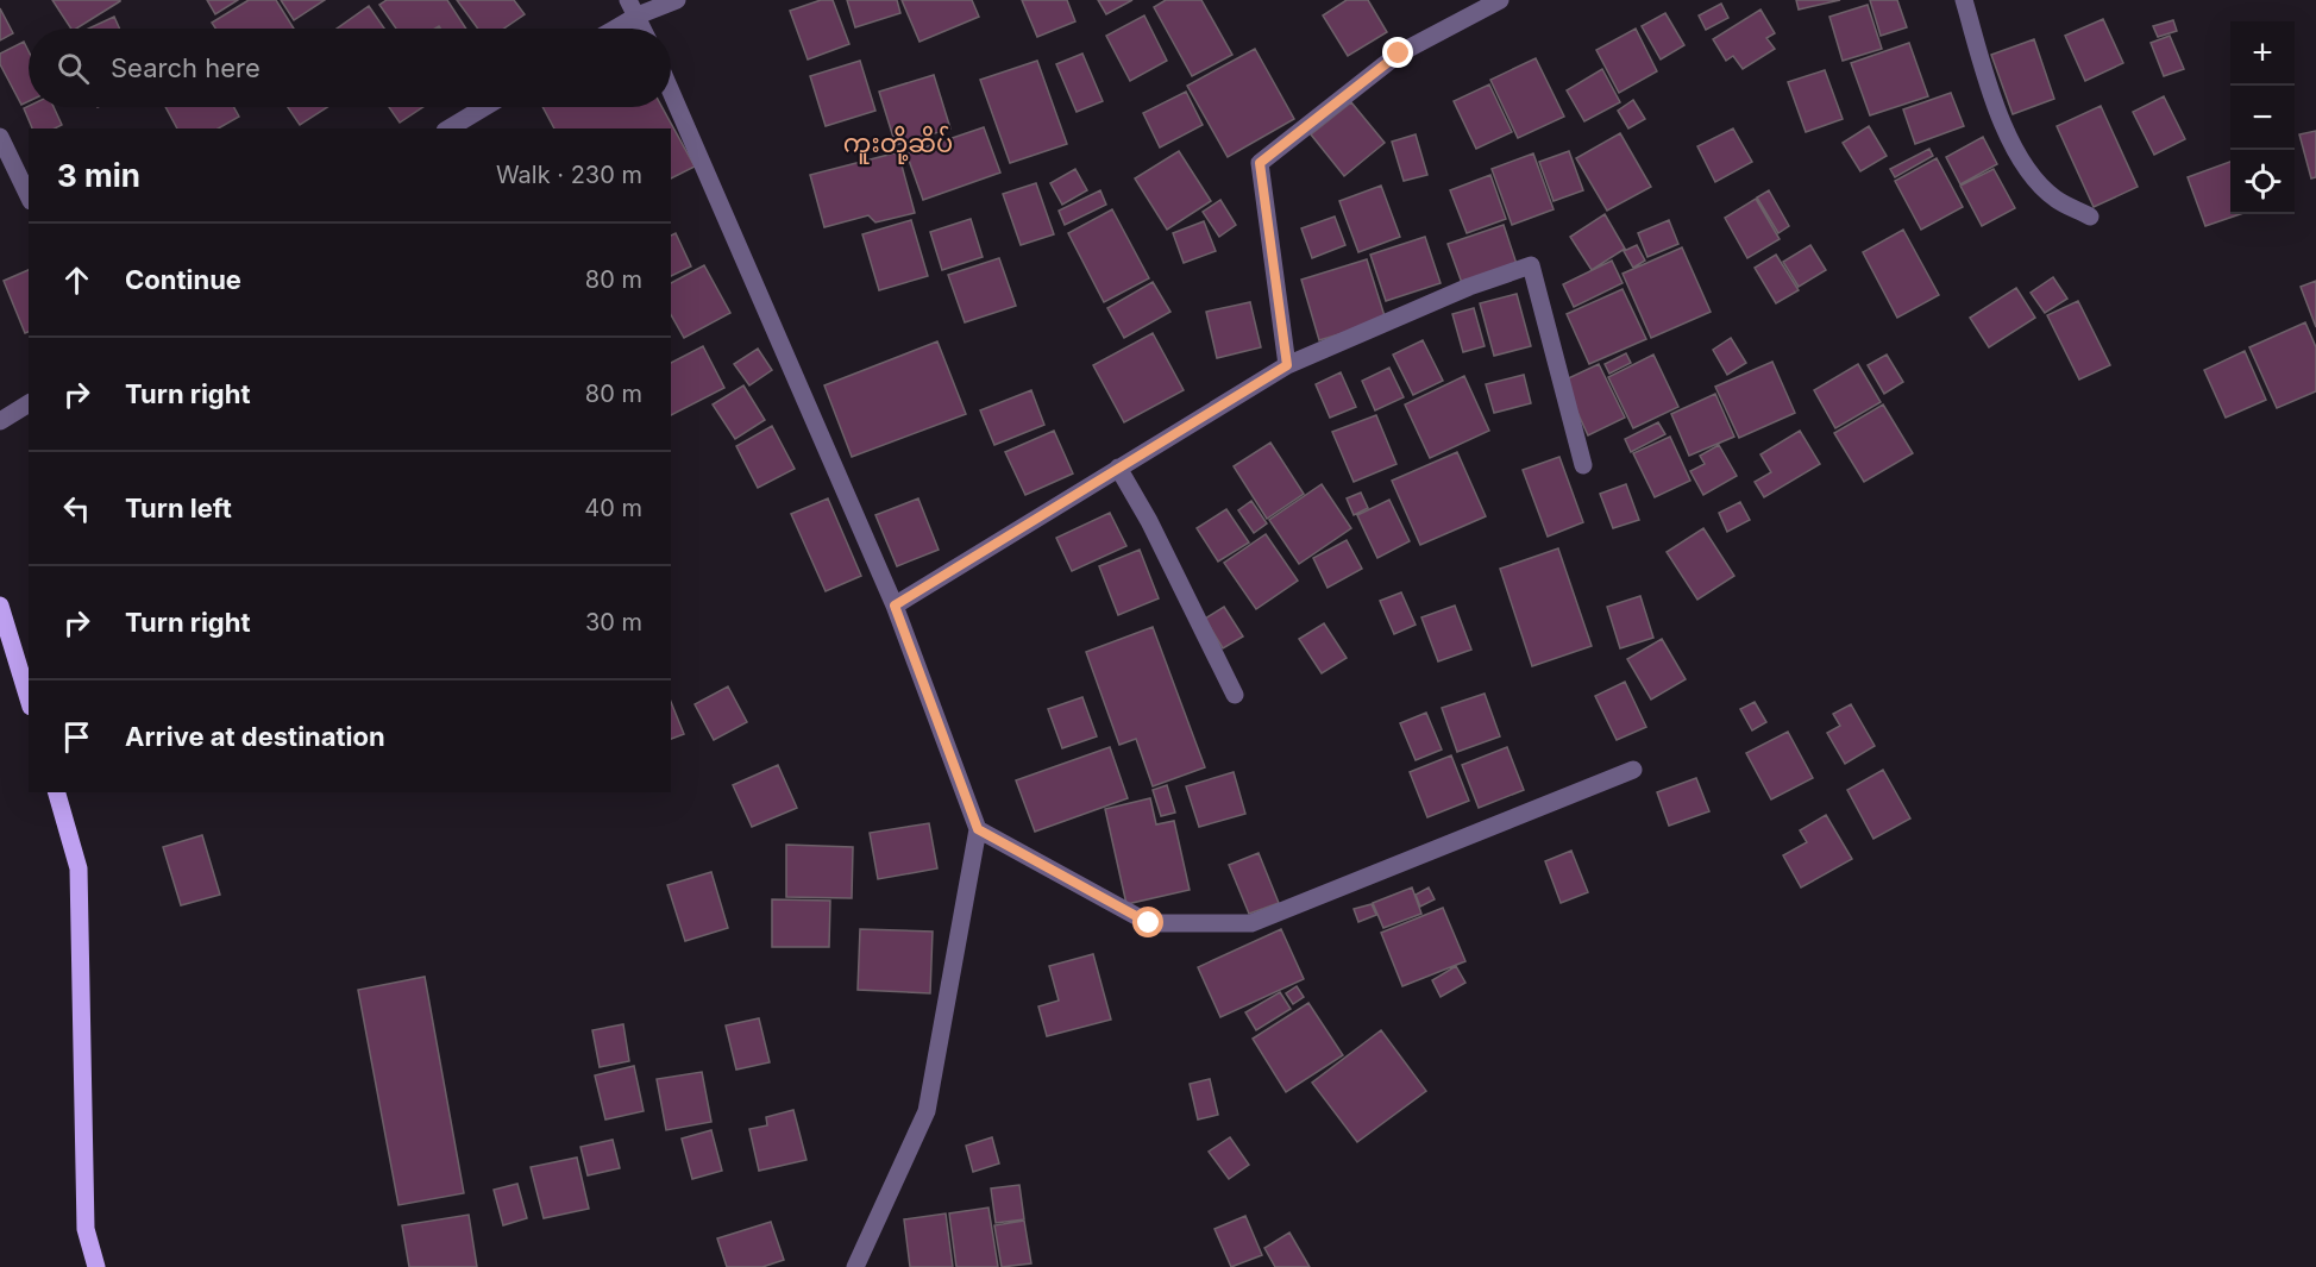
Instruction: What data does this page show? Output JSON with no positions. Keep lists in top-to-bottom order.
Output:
{
  "districts": ["ကူးတို့ဆိပ်"],
  "page": {
    "map_buttons": ["+", "−"],
    "search": "Search here",
    "heading": ["3 min", "Walk · 230 m"],
    "list": [
      ["Continue", "80 m"],
      ["Turn right", "80 m"],
      ["Turn left", "40 m"],
      ["Turn right", "30 m"],
      "Arrive at destination"
    ]
  }
}
